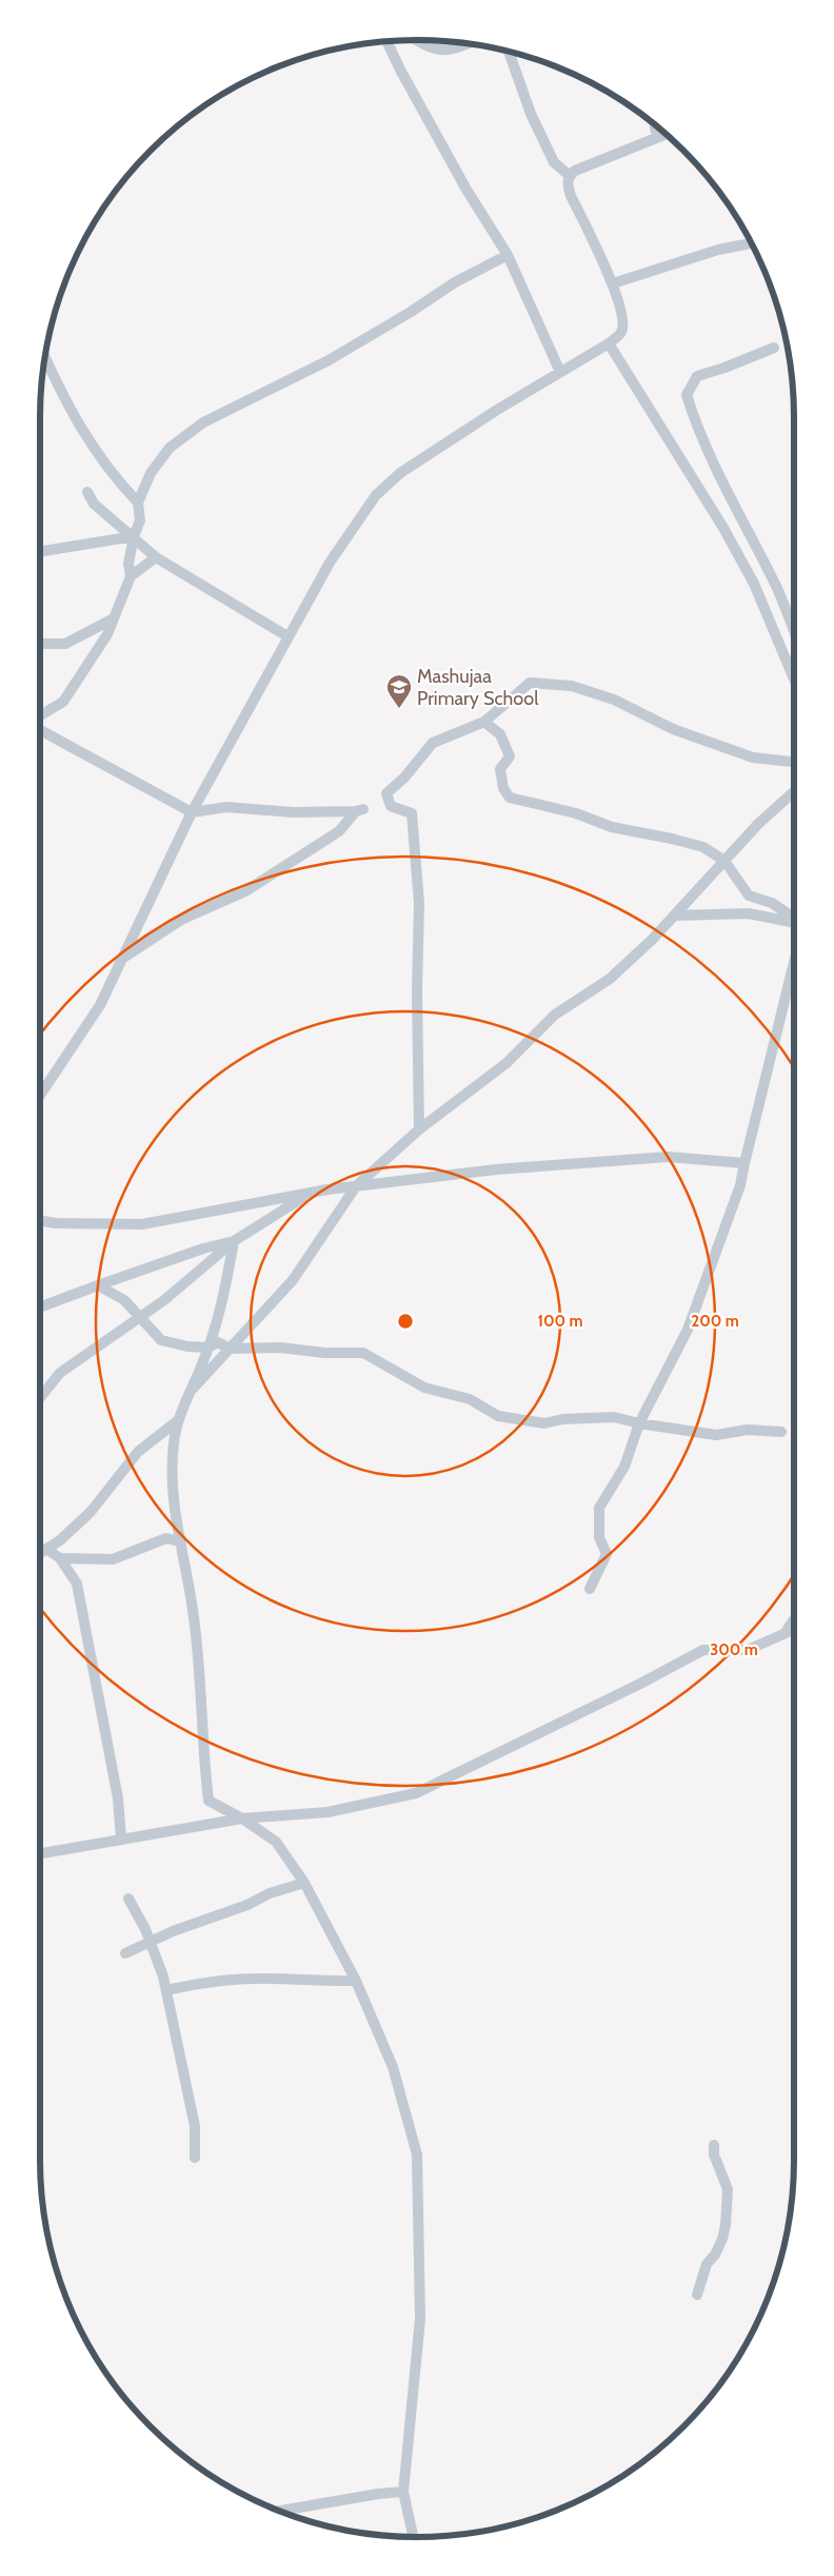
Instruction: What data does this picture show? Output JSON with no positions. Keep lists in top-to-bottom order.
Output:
{
  "places": {
    "school or university": ["Mashujaa Primary School"]
  },
  "rings": ["100 m", "200 m", "300 m"]
}
